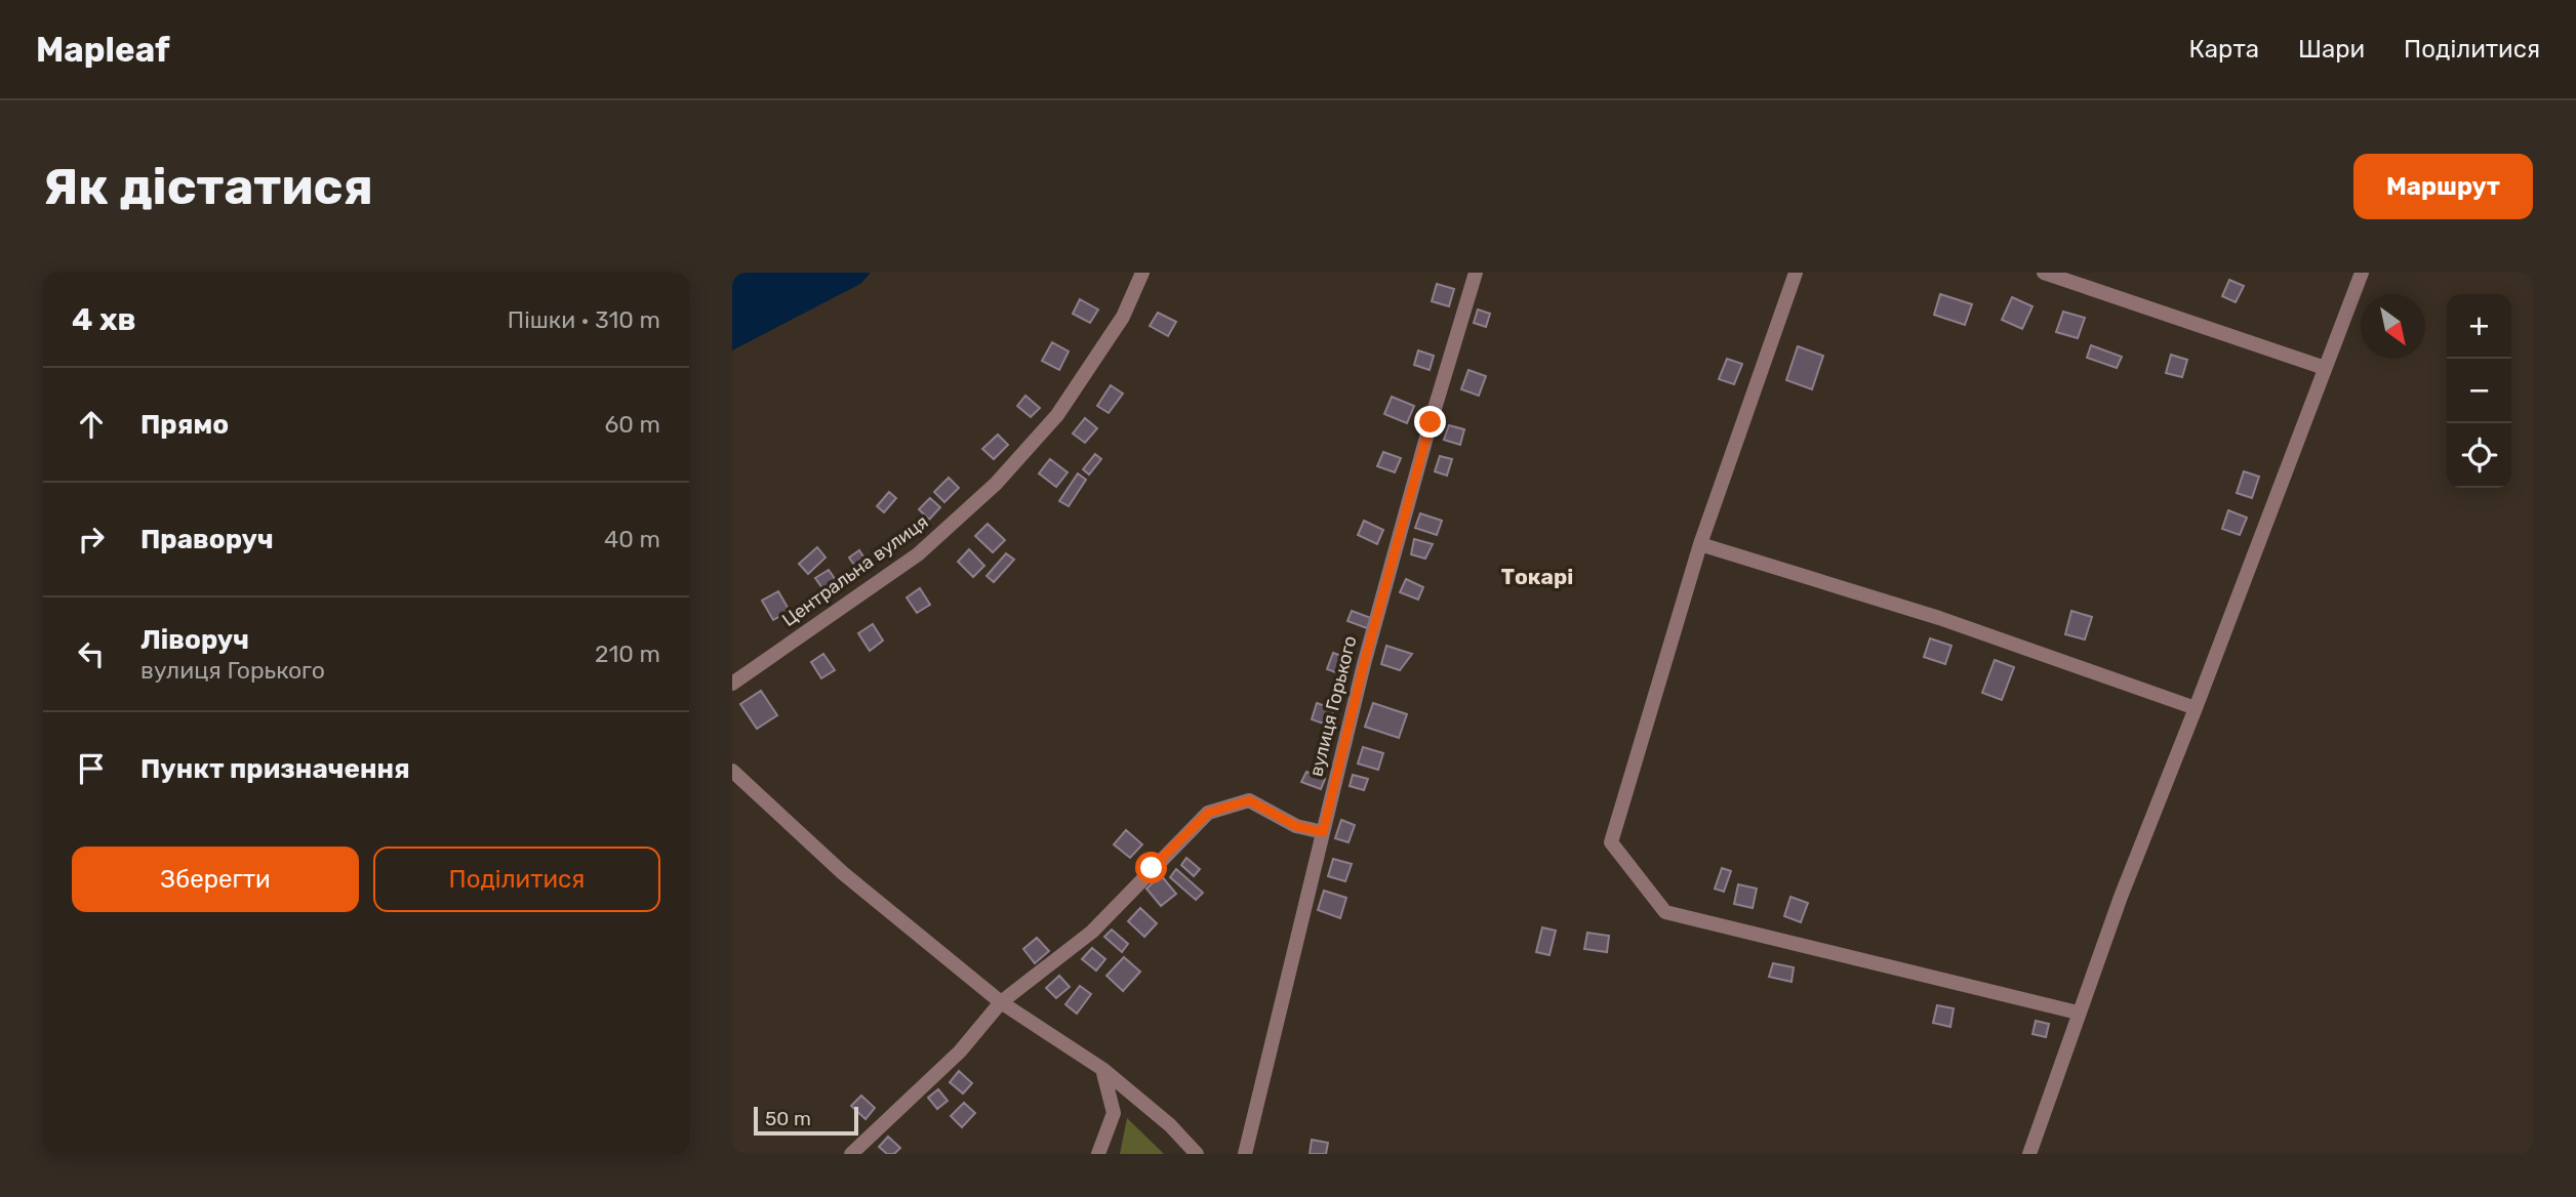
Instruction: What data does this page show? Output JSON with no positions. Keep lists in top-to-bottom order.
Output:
{
  "streets": {
    "street": ["Центральна вулиця", "вулиця Горького"]
  },
  "districts": ["Токарі"],
  "scale_bar": "50 m",
  "north": "bottom right",
  "page": {
    "header": "Mapleaf",
    "nav": ["Карта", "Шари", "Поділитися"],
    "buttons": [
      "Маршрут",
      ["Зберегти", "Поділитися"]
    ],
    "title": "Як дістатися",
    "heading": ["4 хв", "Пішки · 310 m"],
    "map_buttons": ["+", "−"],
    "list": [
      ["Прямо", "60 m"],
      ["Праворуч", "40 m"],
      ["Ліворуч", "вулиця Горького", "210 m"],
      "Пункт призначення"
    ],
    "scale": "50 m"
  }
}
